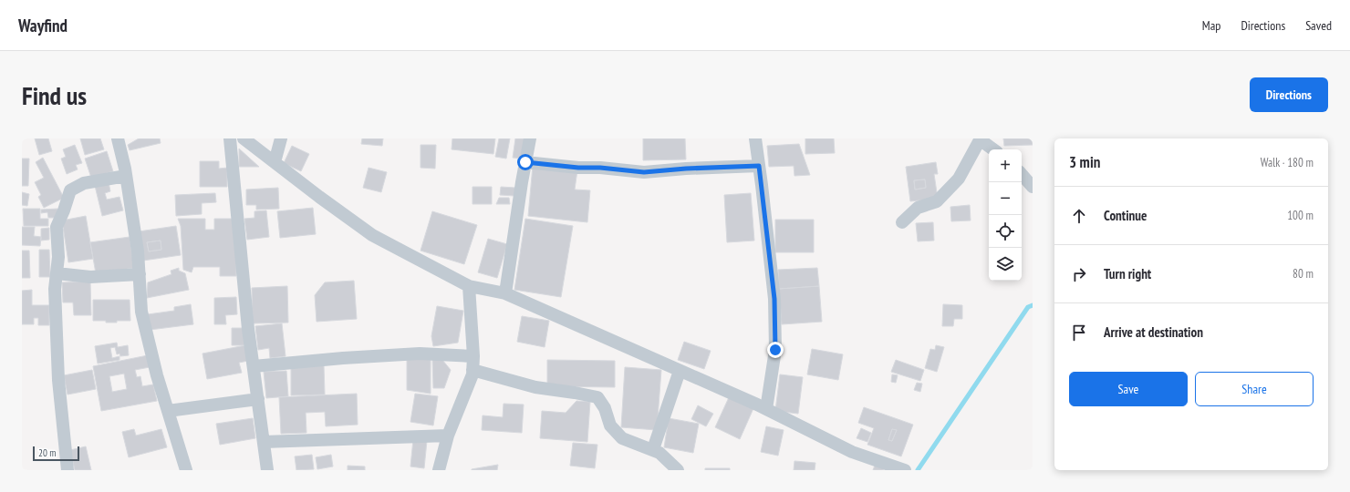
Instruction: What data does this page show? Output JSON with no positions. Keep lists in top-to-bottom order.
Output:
{
  "scale_bar": "20 m",
  "page": {
    "header": "Wayfind",
    "nav": ["Map", "Directions", "Saved"],
    "buttons": [
      "Directions",
      ["Save", "Share"]
    ],
    "title": "Find us",
    "heading": ["3 min", "Walk · 180 m"],
    "map_buttons": ["+", "−"],
    "list": [
      ["Continue", "100 m"],
      ["Turn right", "80 m"],
      "Arrive at destination"
    ],
    "scale": "20 m"
  }
}
